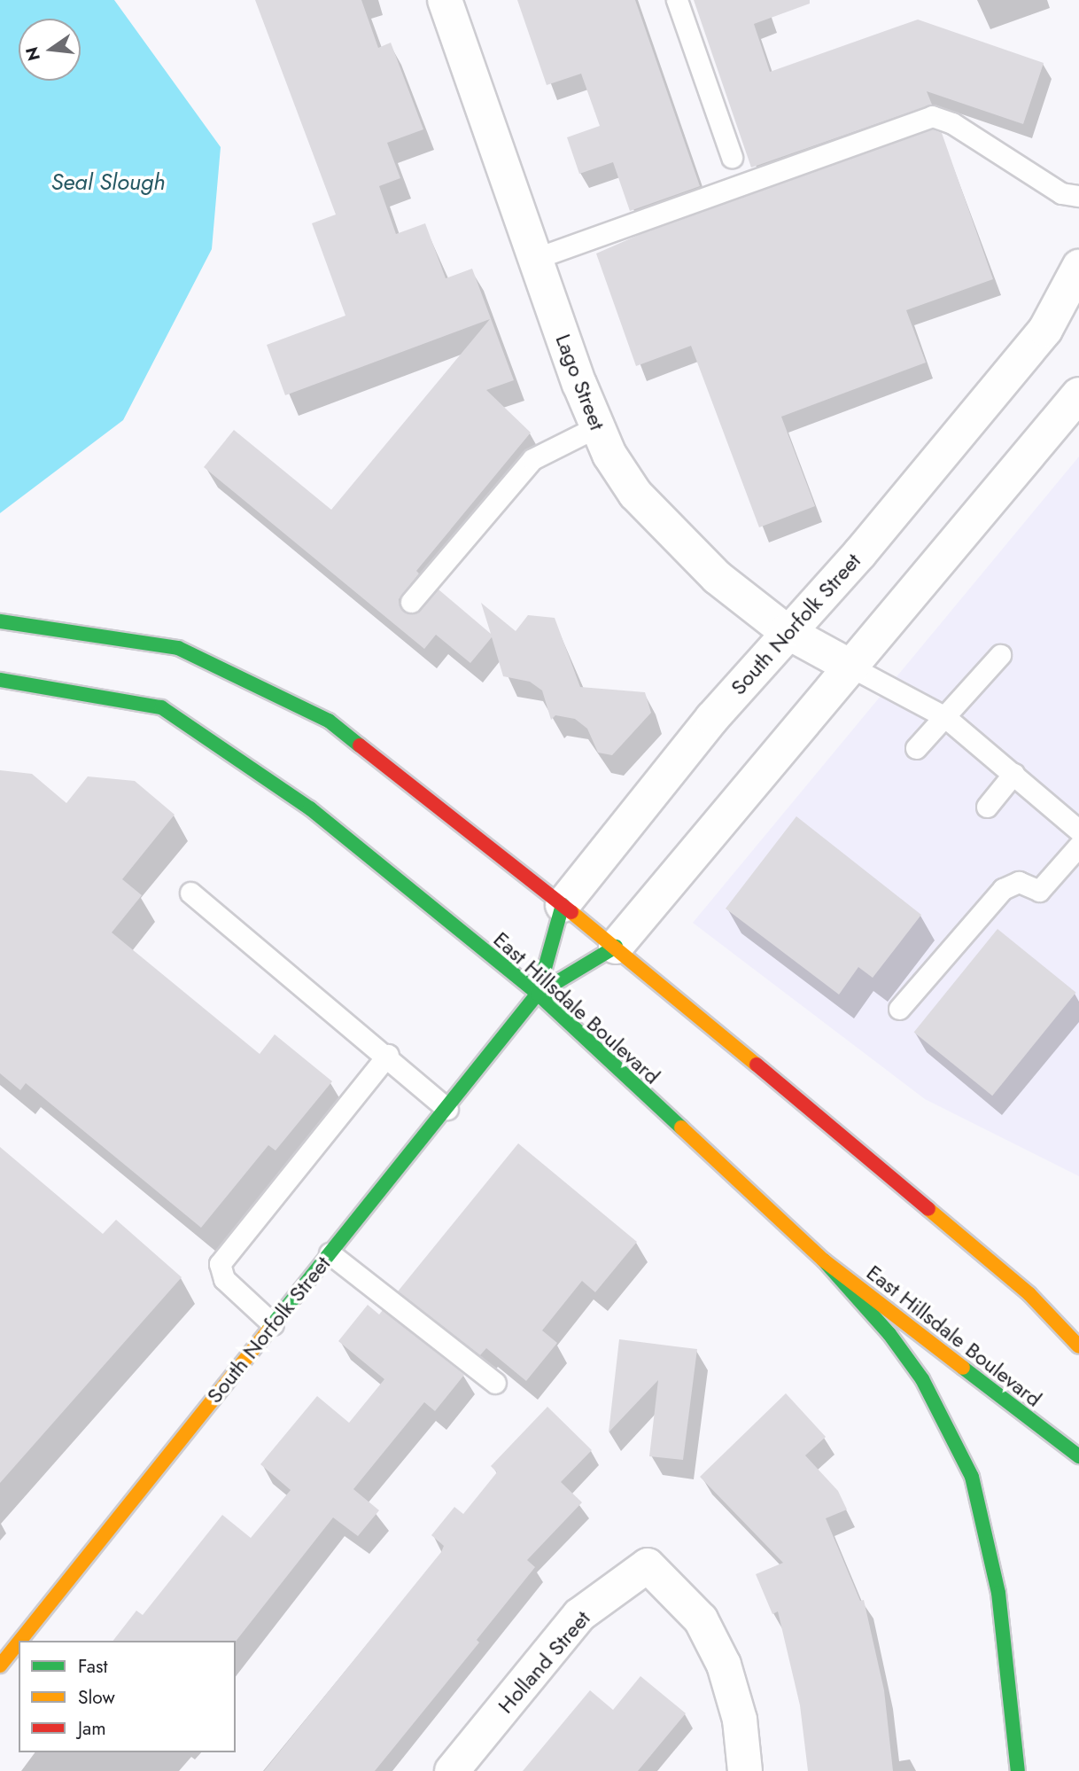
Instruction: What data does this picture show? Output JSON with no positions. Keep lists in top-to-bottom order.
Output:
{
  "streets": {
    "main road": ["South Norfolk Street", "East Hillsdale Boulevard"],
    "street": ["Lago Street", "Holland Street"]
  },
  "crossings": [
    ["Lago Street", "South Norfolk Street"],
    ["South Norfolk Street", "East Hillsdale Boulevard"]
  ],
  "water": ["Seal Slough"],
  "legend": ["Fast", "Slow", "Jam"],
  "north": "left"
}
